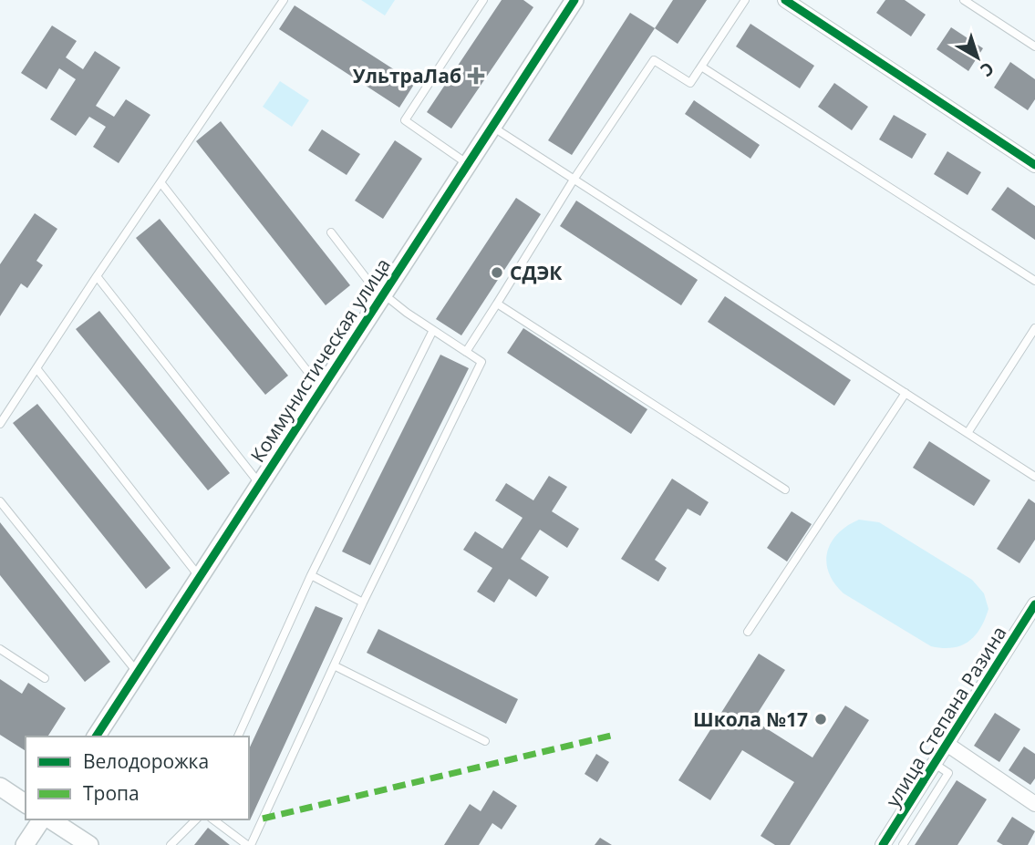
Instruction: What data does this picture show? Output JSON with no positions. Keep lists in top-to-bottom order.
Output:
{
  "streets": {
    "street": ["Коммунистическая улица", "улица Степана Разина"]
  },
  "places": {
    "health": ["УльтраЛаб"],
    "other": ["СДЭК", "Школа №17"]
  },
  "legend": ["Велодорожка", "Тропа"],
  "north": "bottom right"
}
